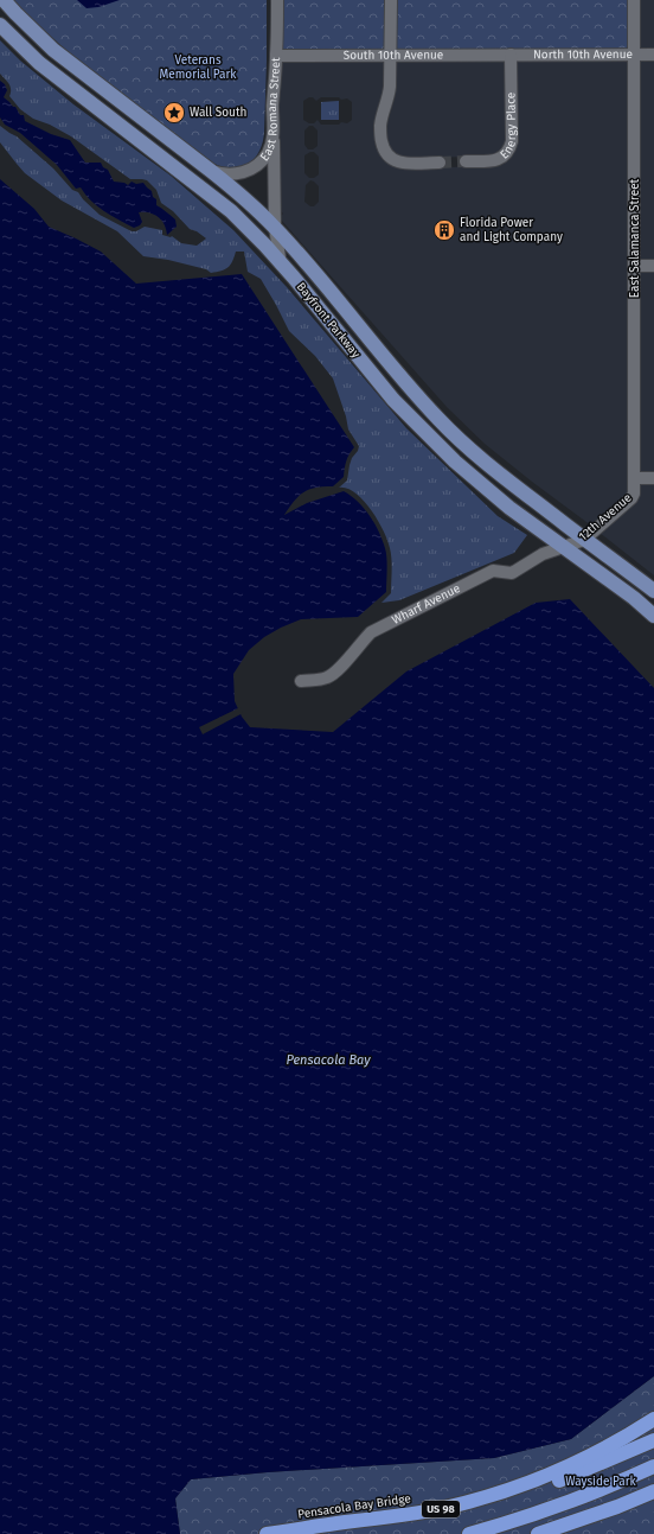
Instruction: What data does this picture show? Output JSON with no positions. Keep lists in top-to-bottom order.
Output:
{
  "streets": {
    "highway": ["Pensacola Bay Bridge", "US 98"],
    "main road": ["Bayfront Parkway"],
    "street": [
      "South 10th Avenue",
      "North 10th Avenue",
      "East Romana Street",
      "Energy Place",
      "East Salamanca Street",
      "12th Avenue",
      "Wharf Avenue"
    ]
  },
  "crossings": [
    ["South 10th Avenue", "North 10th Avenue"],
    ["South 10th Avenue", "East Romana Street"],
    ["South 10th Avenue", "Energy Place"],
    ["North 10th Avenue", "Energy Place"],
    ["North 10th Avenue", "East Salamanca Street"],
    ["East Romana Street", "Bayfront Parkway"],
    ["East Salamanca Street", "12th Avenue"],
    ["Bayfront Parkway", "12th Avenue"],
    ["Bayfront Parkway", "Wharf Avenue"],
    ["12th Avenue", "Wharf Avenue"]
  ],
  "water": ["Pensacola Bay"],
  "parks": ["Veterans Memorial Park", "Wayside Park"],
  "places": {
    "place": ["Wall South"],
    "building": ["Florida Power and Light Company"]
  }
}
